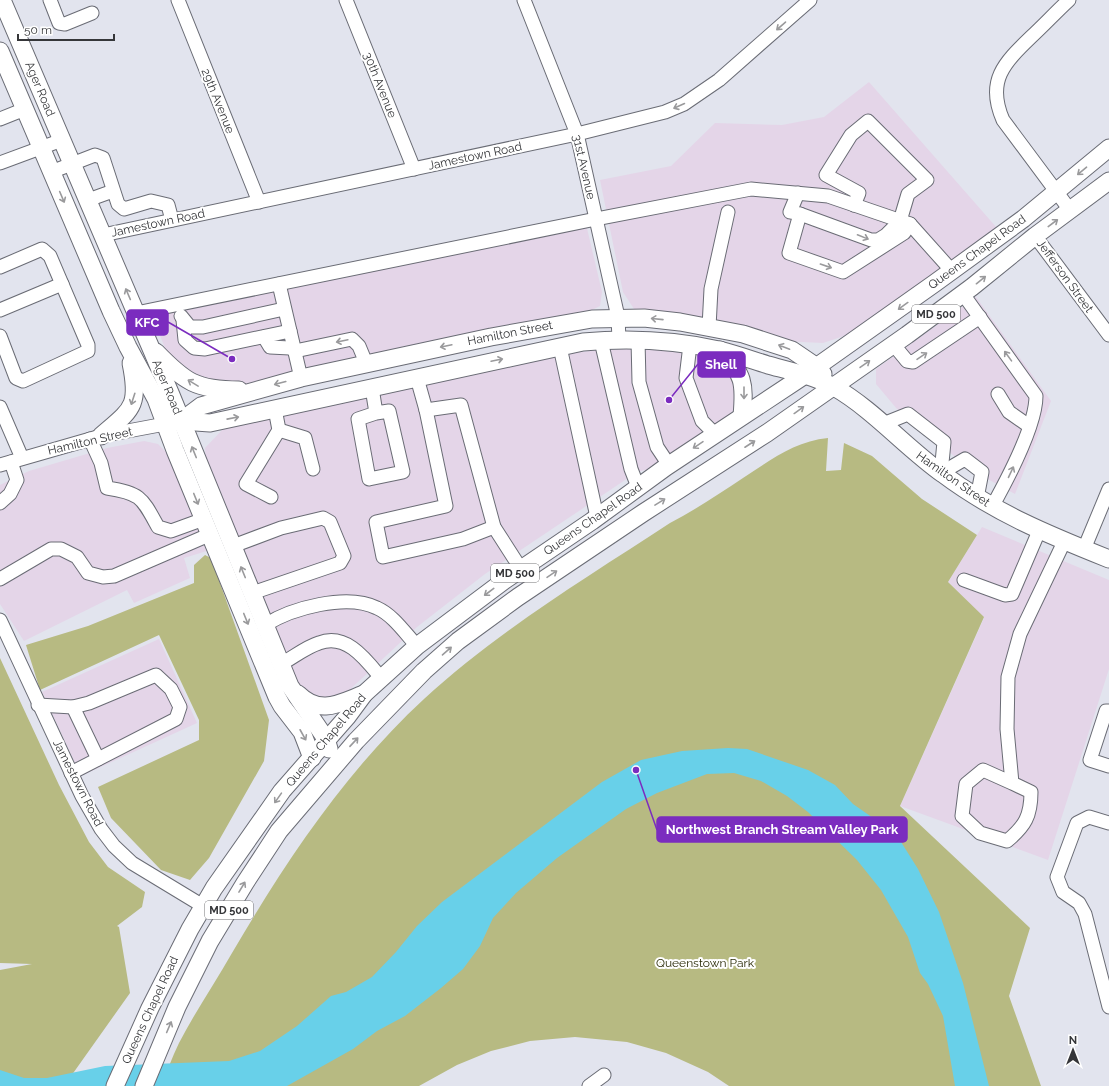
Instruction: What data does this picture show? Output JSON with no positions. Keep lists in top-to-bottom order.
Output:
{
  "streets": {
    "main road": [
      "Ager Road",
      "Queens Chapel Road",
      "MD 500",
      "Hamilton Street"
    ],
    "street": [
      "30th Avenue",
      "29th Avenue",
      "Jamestown Road",
      "31st Avenue",
      "Jefferson Street"
    ]
  },
  "crossings": [
    ["30th Avenue", "Jamestown Road"],
    ["Ager Road", "Jamestown Road"],
    ["Ager Road", "Queens Chapel Road"],
    ["Ager Road", "Hamilton Street"],
    ["29th Avenue", "Jamestown Road"],
    ["Jamestown Road", "31st Avenue"],
    ["Jamestown Road", "Queens Chapel Road"],
    ["31st Avenue", "Hamilton Street"],
    ["Queens Chapel Road", "Jefferson Street"],
    ["Queens Chapel Road", "Hamilton Street"]
  ],
  "parks": ["Queenstown Park"],
  "places": ["KFC", "Shell", "Northwest Branch Stream Valley Park"],
  "scale_bar": "50 m",
  "north": "top"
}
